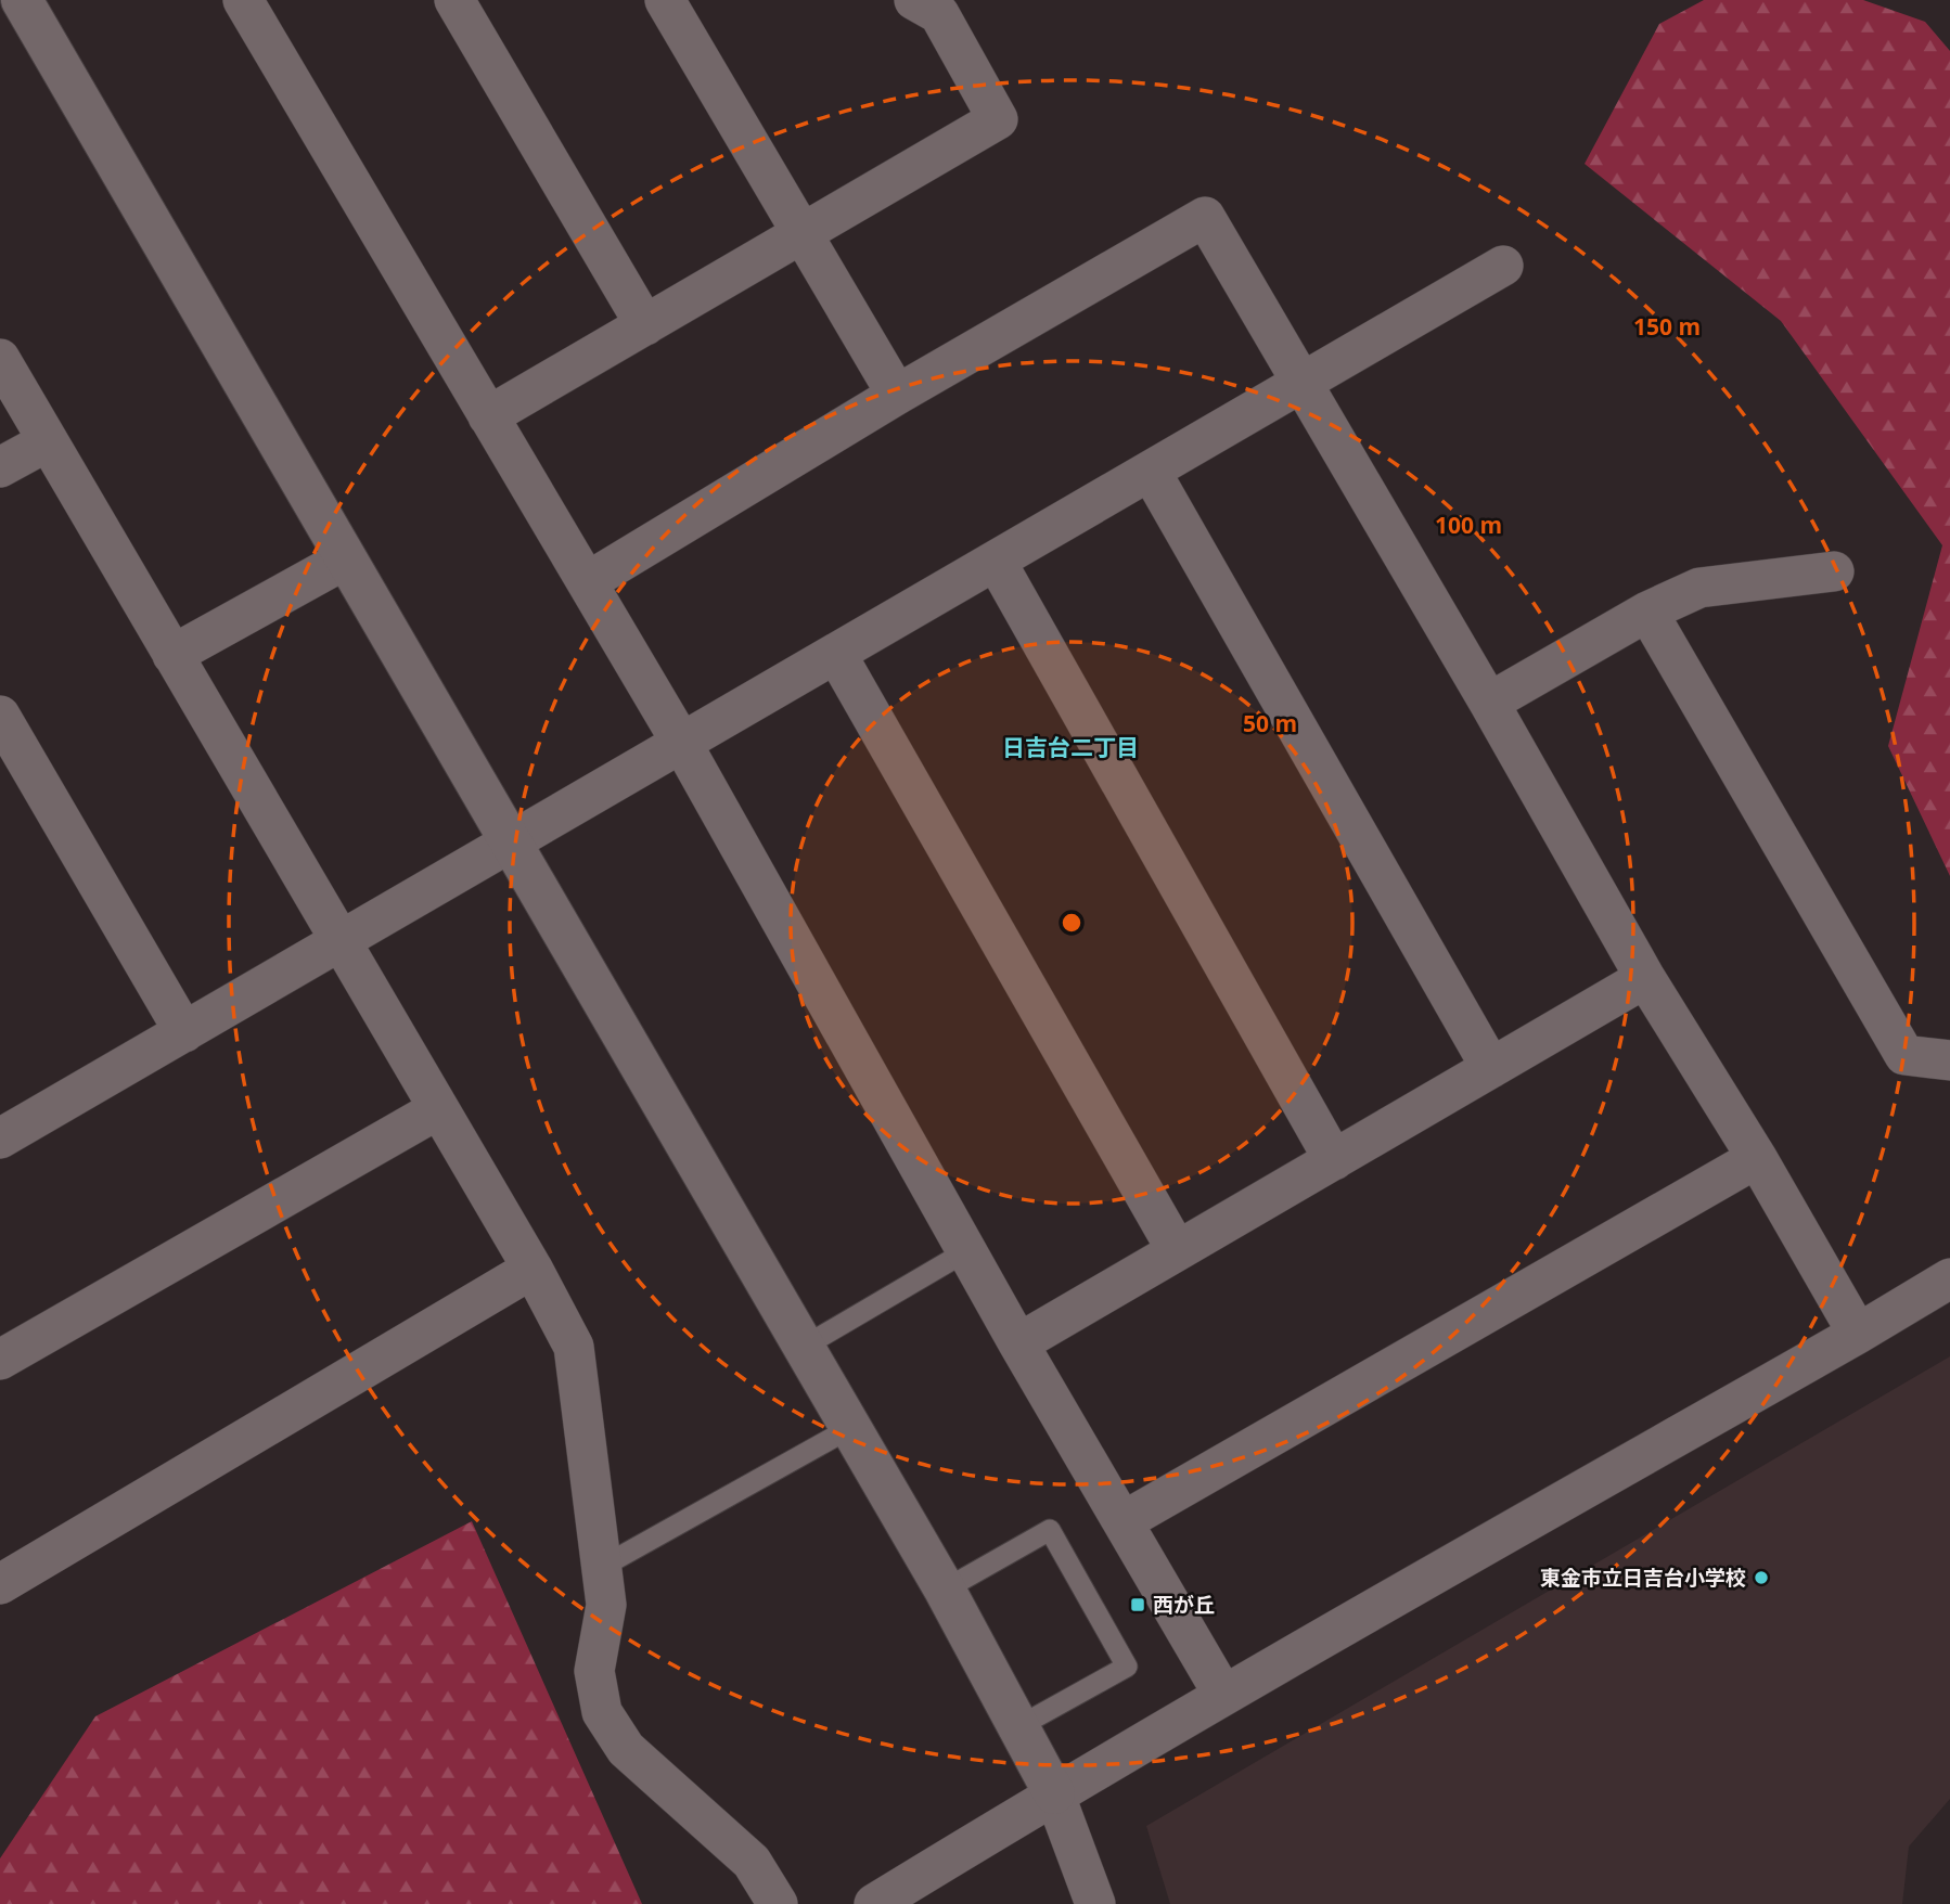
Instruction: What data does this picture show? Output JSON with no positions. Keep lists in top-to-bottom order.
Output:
{
  "districts": ["日吉台二丁目"],
  "places": {
    "other": ["東金市立日吉台小学校"],
    "transit": ["西が丘"]
  },
  "rings": ["150 m", "100 m", "50 m"]
}
